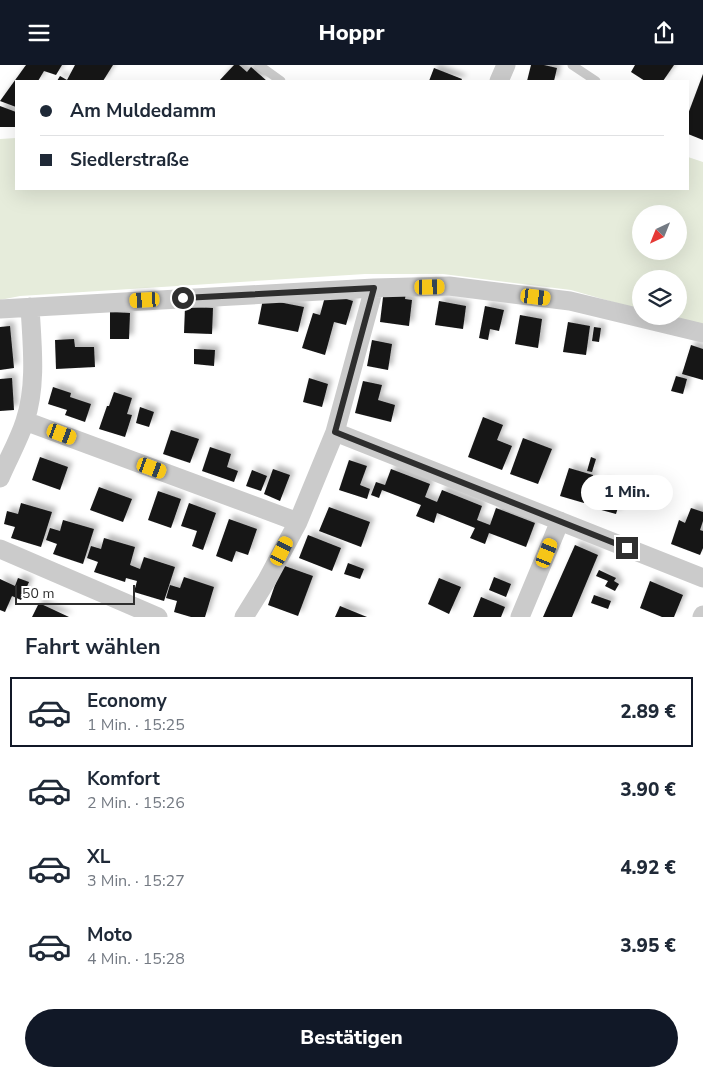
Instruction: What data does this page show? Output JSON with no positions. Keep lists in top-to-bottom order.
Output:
{
  "scale_bar": "50 m",
  "north": "bottom left",
  "page": {
    "header": "Hoppr",
    "banner": ["Am Muldedamm", "Siedlerstraße"],
    "bubble": "1 Min.",
    "scale": "50 m",
    "heading": "Fahrt wählen",
    "list": [
      {
        "name": "Economy",
        "note": "1 Min. · 15:25",
        "value": "2.89 €"
      },
      {
        "name": "Komfort",
        "note": "2 Min. · 15:26",
        "value": "3.90 €"
      },
      {
        "name": "XL",
        "note": "3 Min. · 15:27",
        "value": "4.92 €"
      },
      {
        "name": "Moto",
        "note": "4 Min. · 15:28",
        "value": "3.95 €"
      }
    ],
    "buttons": "Bestätigen"
  }
}
